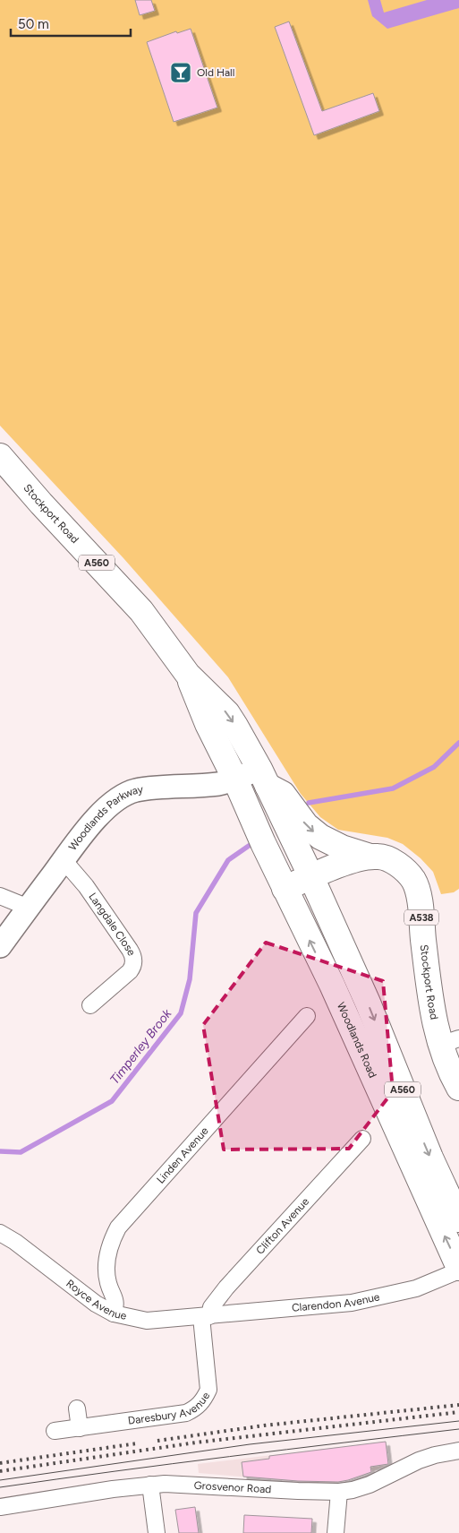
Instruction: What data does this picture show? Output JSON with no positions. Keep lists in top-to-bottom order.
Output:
{
  "streets": {
    "main road": [
      "Stockport Road",
      "A560",
      "A538",
      "Woodlands Road"
    ],
    "street": [
      "Woodlands Parkway",
      "Langdale Close",
      "Linden Avenue",
      "Clifton Avenue",
      "Royce Avenue",
      "Clarendon Avenue",
      "Daresbury Avenue",
      "Grosvenor Road"
    ]
  },
  "crossings": [
    ["Stockport Road", "Woodlands Parkway"],
    ["Stockport Road", "Woodlands Road"],
    ["Woodlands Parkway", "Langdale Close"],
    ["Linden Avenue", "Royce Avenue"],
    ["Clifton Avenue", "Royce Avenue"],
    ["Clifton Avenue", "Clarendon Avenue"],
    ["Clifton Avenue", "Daresbury Avenue"],
    ["Royce Avenue", "Clarendon Avenue"],
    ["Royce Avenue", "Daresbury Avenue"],
    ["Clarendon Avenue", "Daresbury Avenue"]
  ],
  "water": ["Timperley Brook"],
  "places": {
    "bar": ["Old Hall"]
  },
  "scale_bar": "50 m"
}
